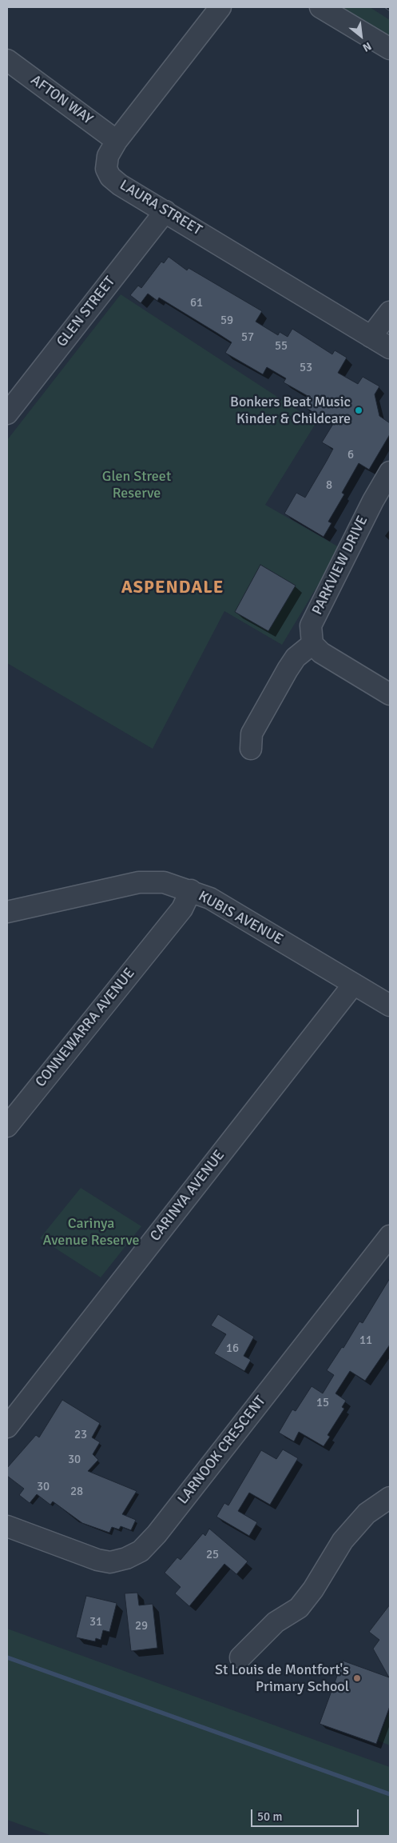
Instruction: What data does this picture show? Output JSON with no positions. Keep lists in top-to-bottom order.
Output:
{
  "streets": {
    "street": [
      "AFTON WAY",
      "LAURA STREET",
      "GLEN STREET",
      "PARKVIEW DRIVE",
      "KUBIS AVENUE",
      "CONNEWARRA AVENUE",
      "CARINYA AVENUE",
      "LARNOOK CRESCENT"
    ]
  },
  "crossings": [
    ["AFTON WAY", "LAURA STREET"],
    ["LAURA STREET", "GLEN STREET"],
    ["KUBIS AVENUE", "CONNEWARRA AVENUE"],
    ["KUBIS AVENUE", "CARINYA AVENUE"]
  ],
  "districts": ["ASPENDALE"],
  "parks": ["Glen Street Reserve", "Carinya Avenue Reserve"],
  "places": ["Bonkers Beat Music Kinder & Childcare", "St Louis de Montfort's Primary School"],
  "house_numbers": [
    "61",
    "59",
    "57",
    "55",
    "53",
    "6",
    "8",
    "11",
    "16",
    "15",
    "23",
    "30",
    "30",
    "28",
    "25",
    "31",
    "29"
  ],
  "scale_bar": "50 m",
  "north": "bottom right"
}
